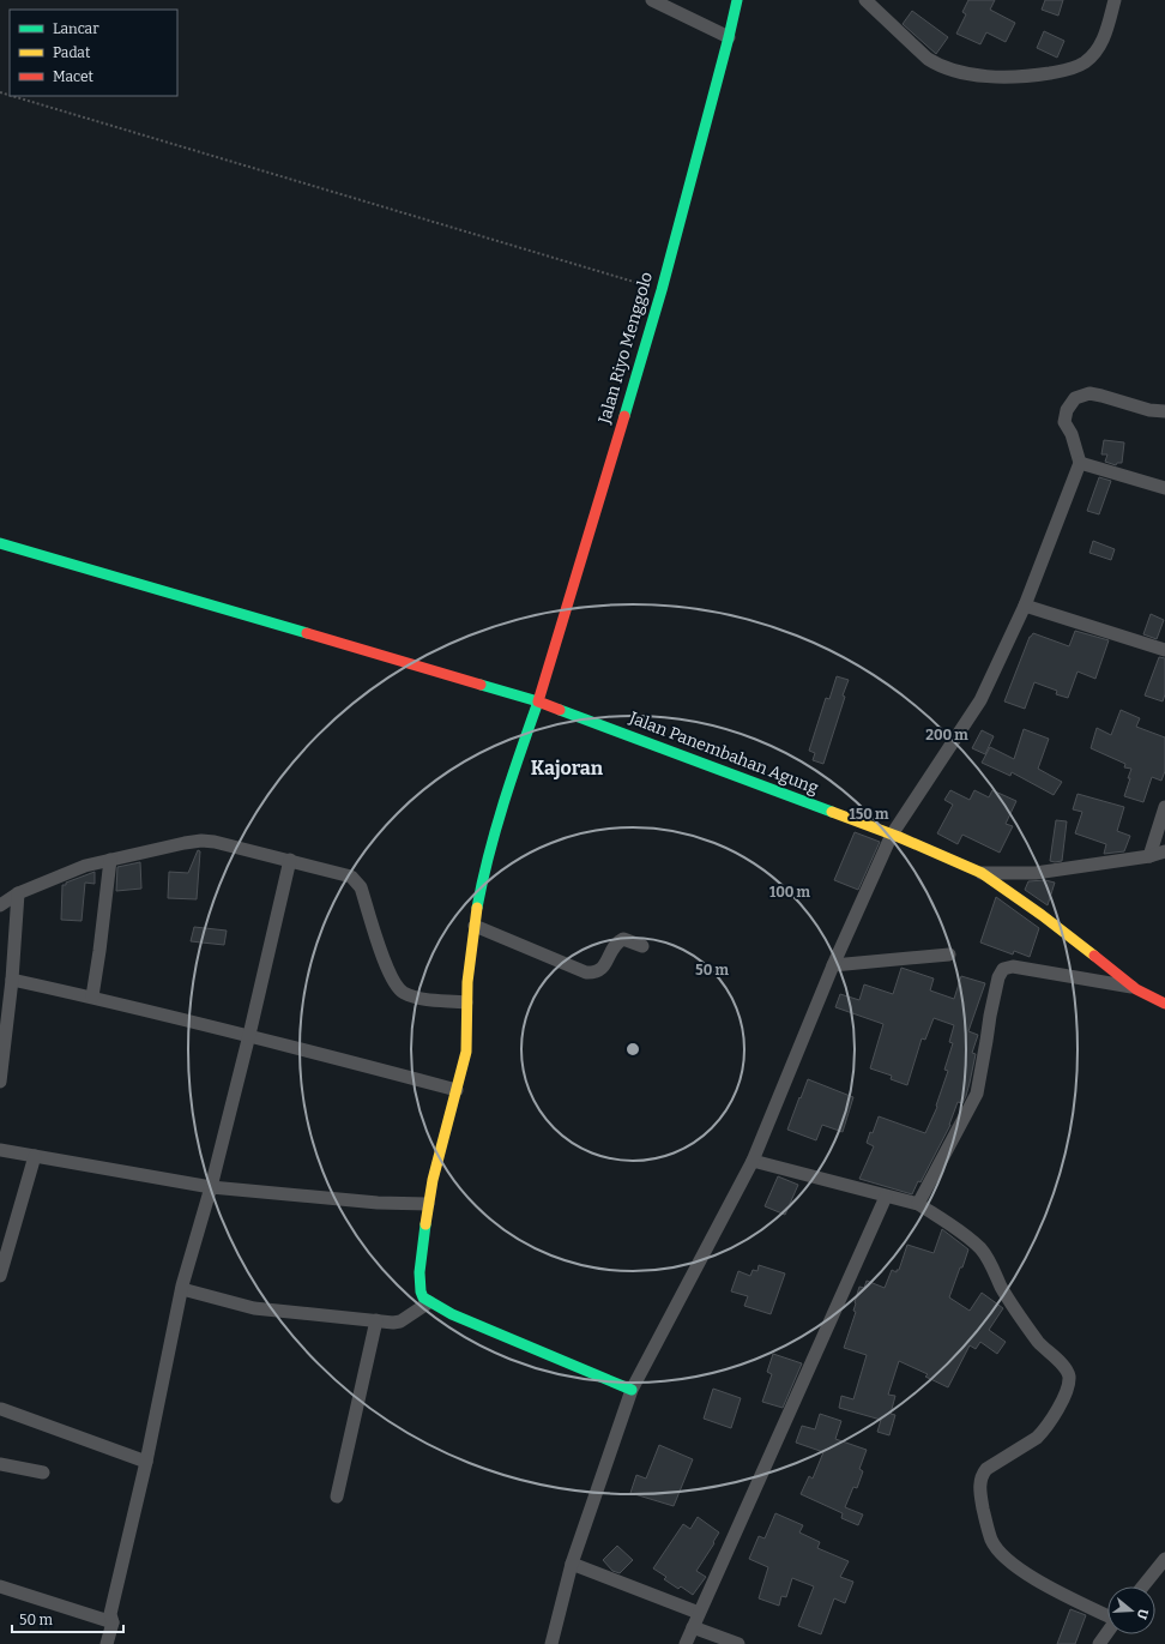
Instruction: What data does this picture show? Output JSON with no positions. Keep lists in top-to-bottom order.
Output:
{
  "streets": {
    "street": ["Jalan Riyo Menggolo", "Jalan Panembahan Agung"]
  },
  "crossings": [
    ["Jalan Riyo Menggolo", "Jalan Panembahan Agung"]
  ],
  "districts": ["Kajoran"],
  "legend": ["Lancar", "Padat", "Macet"],
  "scale_bar": "50 m",
  "north": "right",
  "rings": [
    "200 m",
    "150 m",
    "100 m",
    "50 m"
  ]
}
